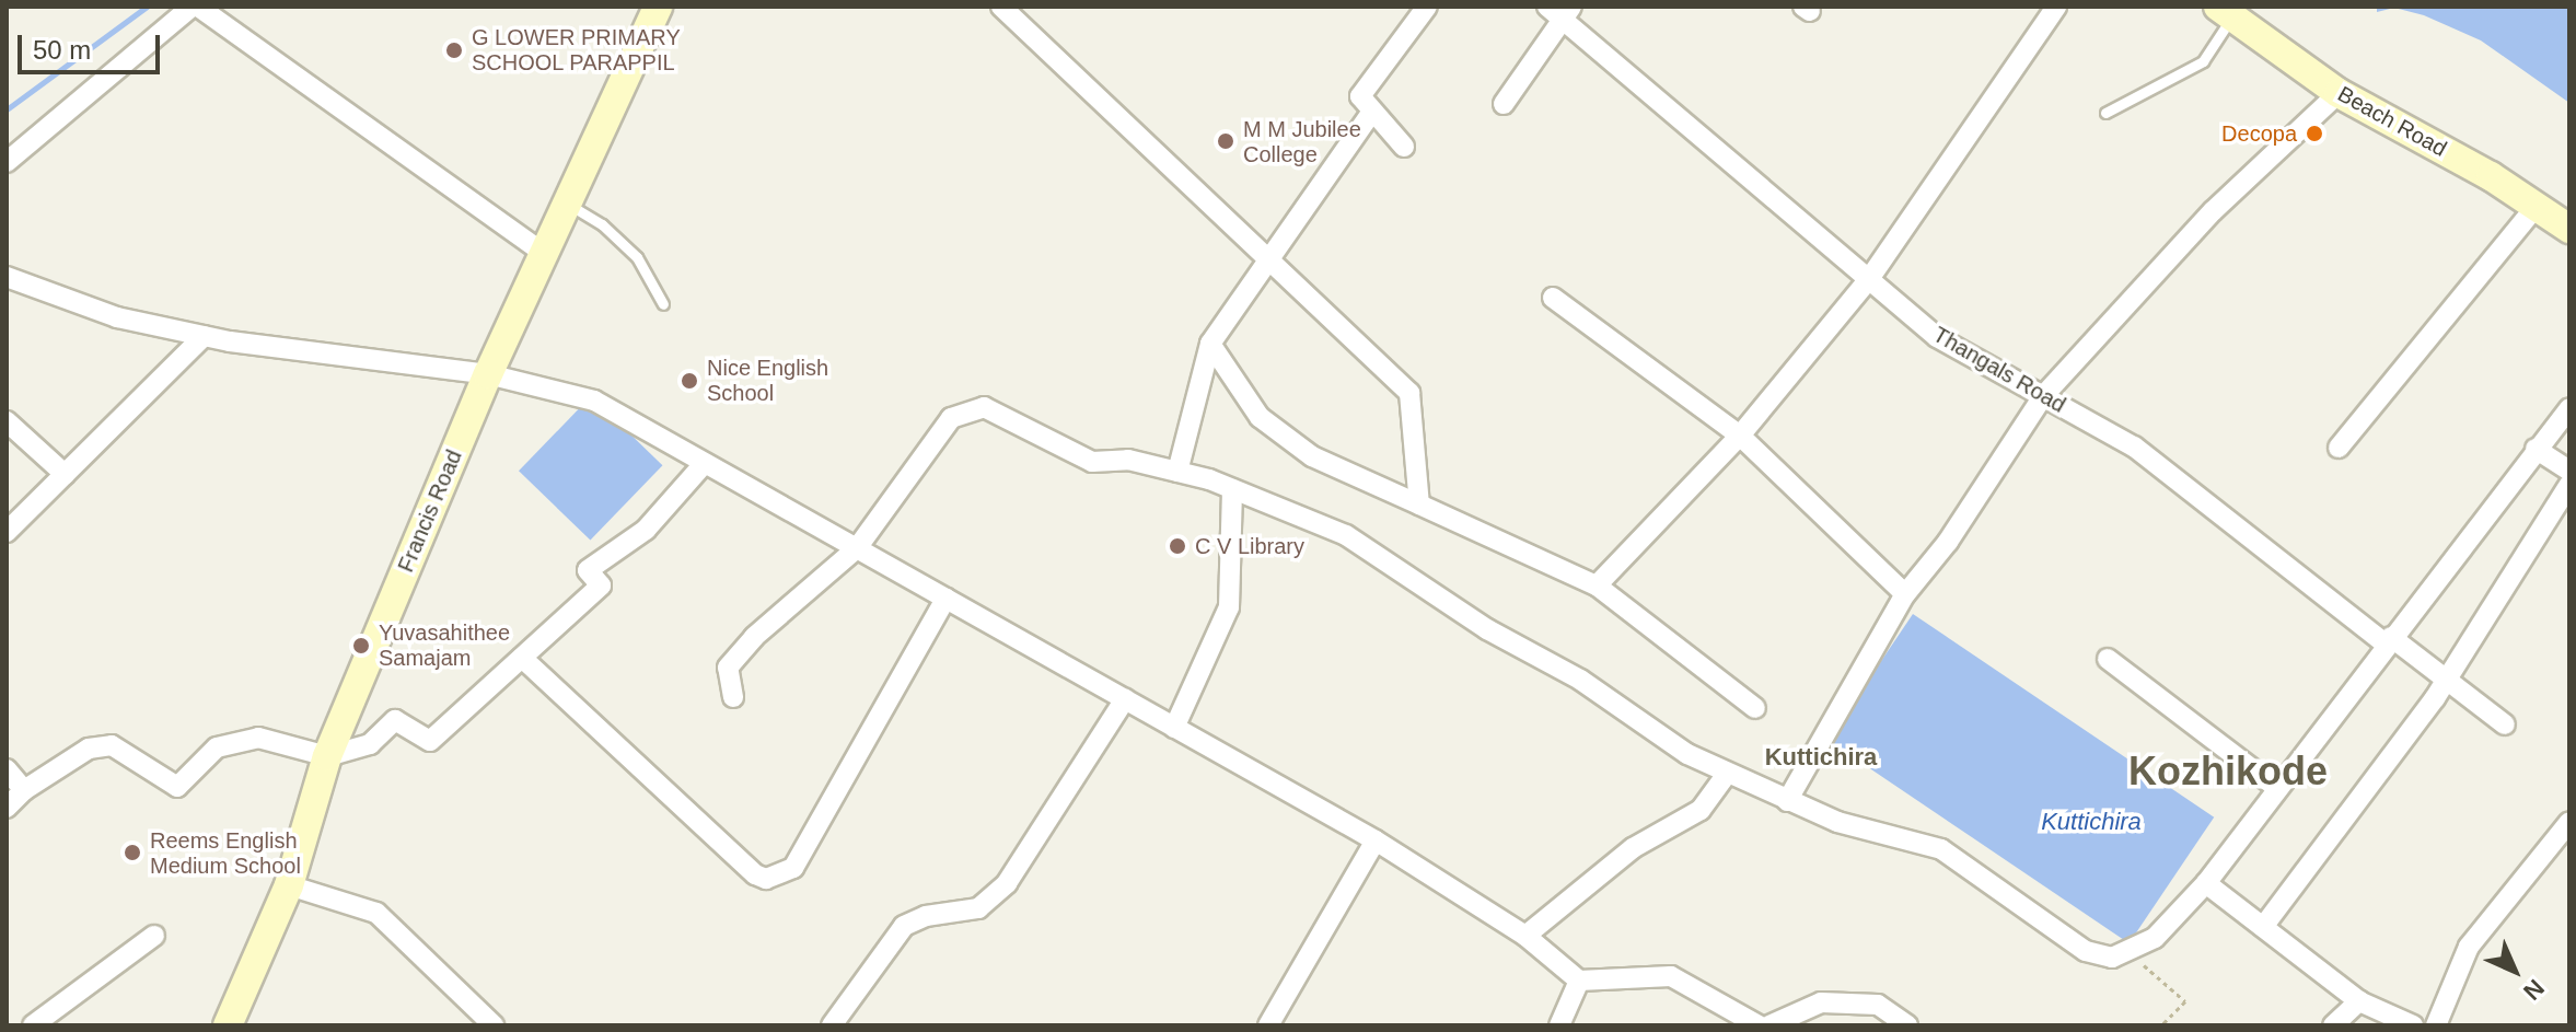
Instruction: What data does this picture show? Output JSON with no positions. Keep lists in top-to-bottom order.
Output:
{
  "streets": {
    "main road": ["Beach Road", "Francis Road"],
    "street": ["Thangals Road"]
  },
  "districts": ["Kuttichira", "Kozhikode"],
  "water": ["Kuttichira"],
  "places": [
    "G LOWER PRIMARY SCHOOL PARAPPIL",
    "Decopa",
    "M M Jubilee College",
    "Nice English School",
    "C V Library",
    "Yuvasahithee Samajam",
    "Reems English Medium School"
  ],
  "scale_bar": "50 m",
  "north": "bottom right"
}
